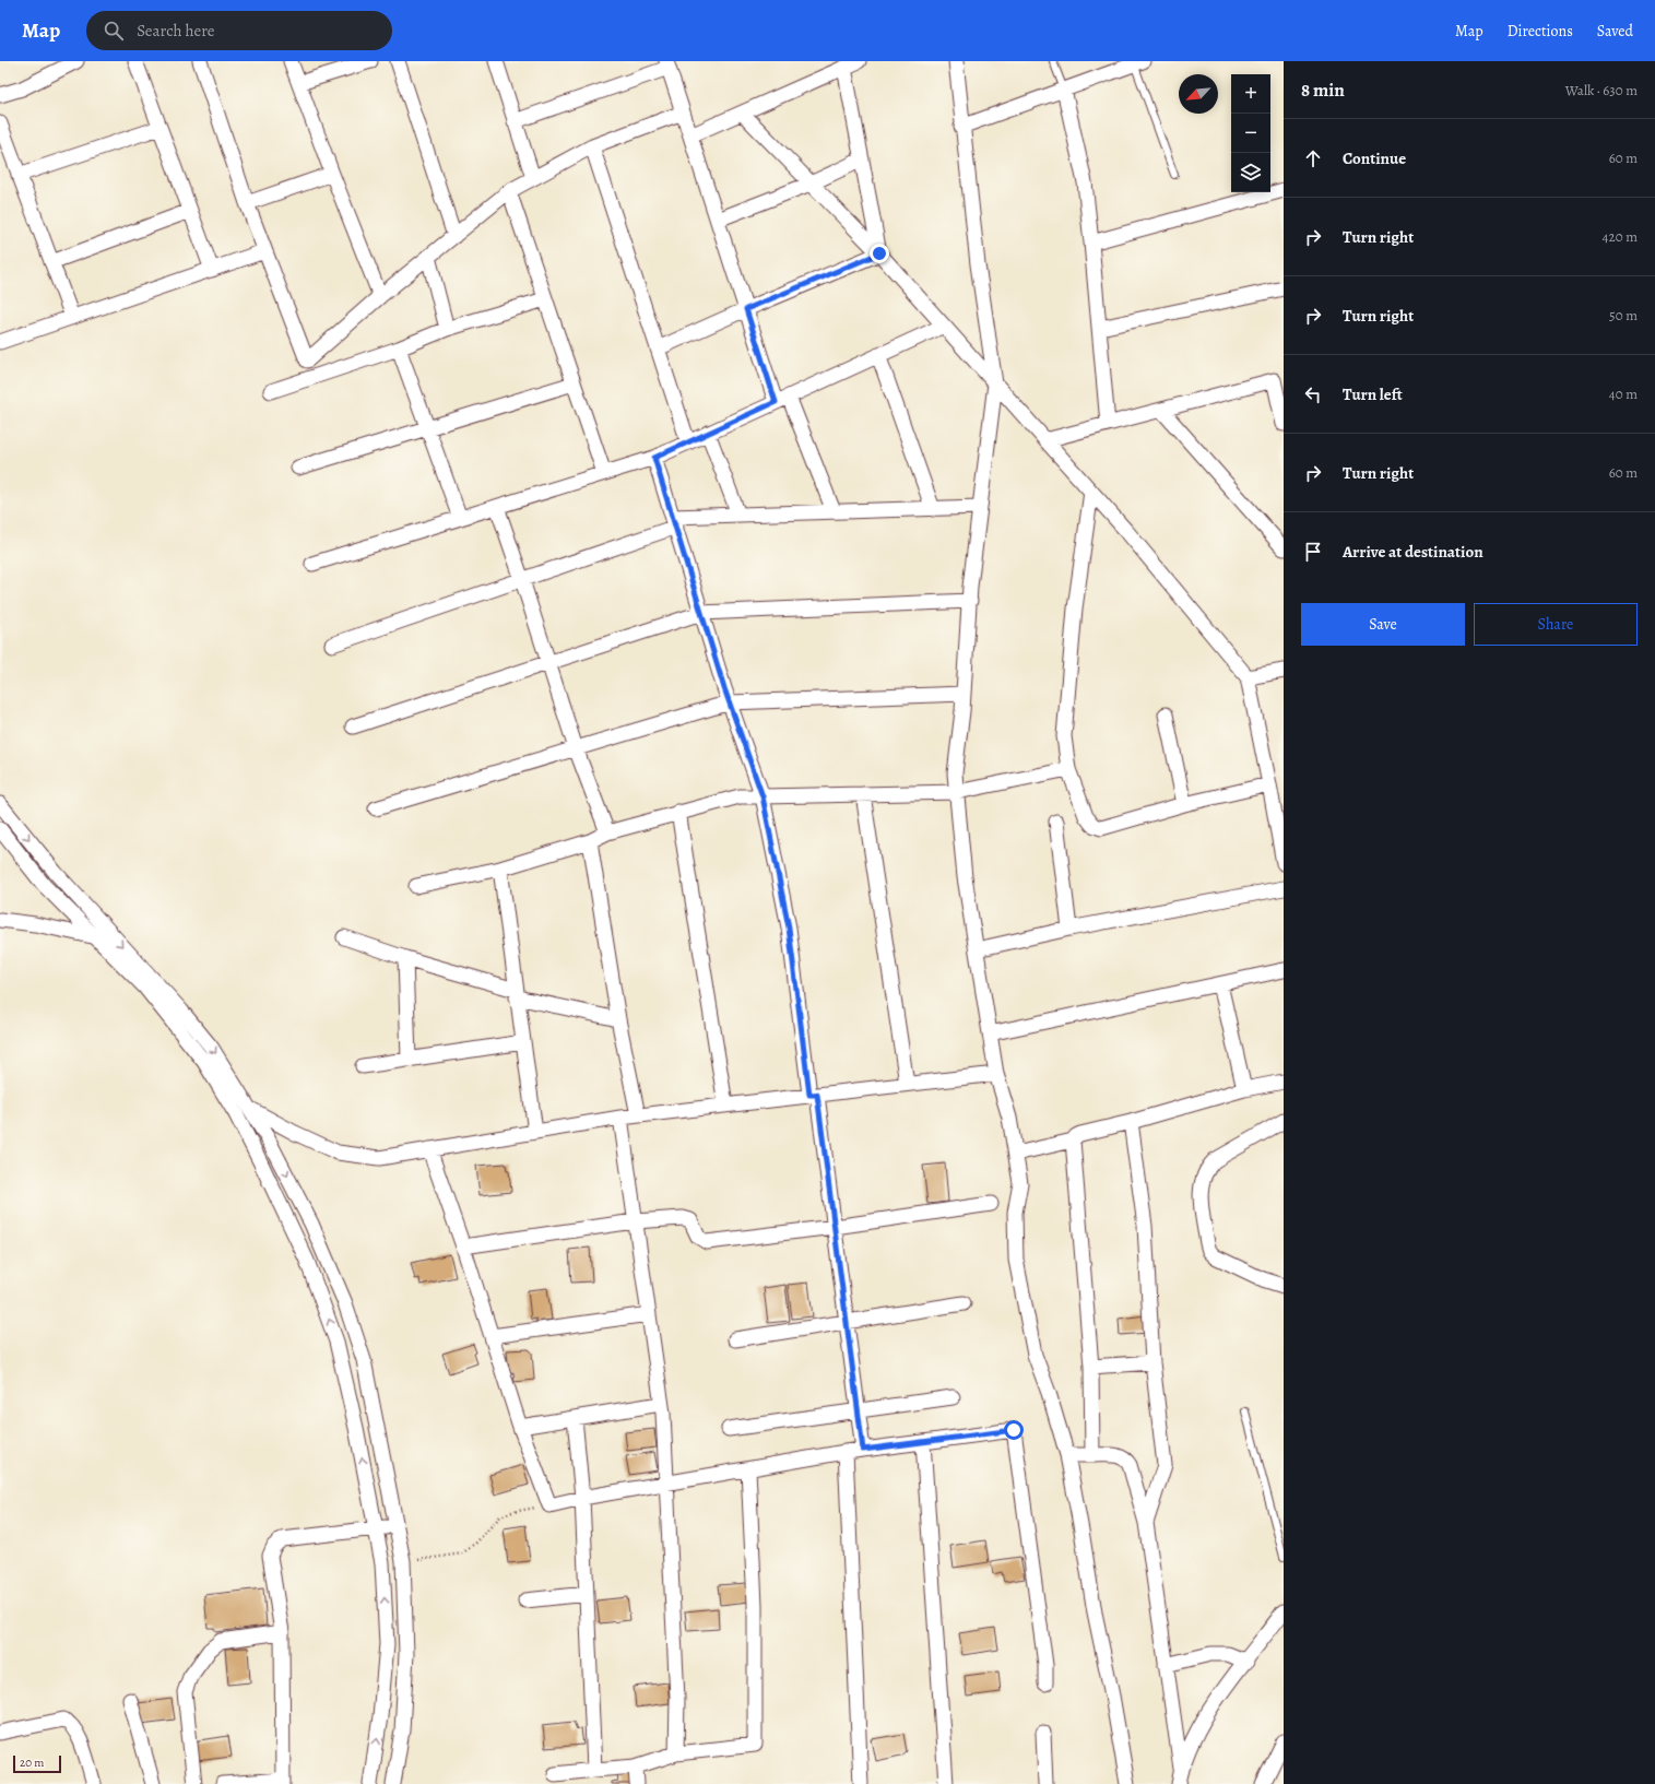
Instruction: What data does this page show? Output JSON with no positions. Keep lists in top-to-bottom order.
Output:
{
  "scale_bar": "20 m",
  "north": "bottom left",
  "page": {
    "header": "Map",
    "search": "Search here",
    "nav": ["Map", "Directions", "Saved"],
    "heading": ["8 min", "Walk · 630 m"],
    "map_buttons": ["+", "−"],
    "list": [
      ["Continue", "60 m"],
      ["Turn right", "420 m"],
      ["Turn right", "50 m"],
      ["Turn left", "40 m"],
      ["Turn right", "60 m"],
      "Arrive at destination"
    ],
    "buttons": ["Save", "Share"],
    "scale": "20 m"
  }
}
